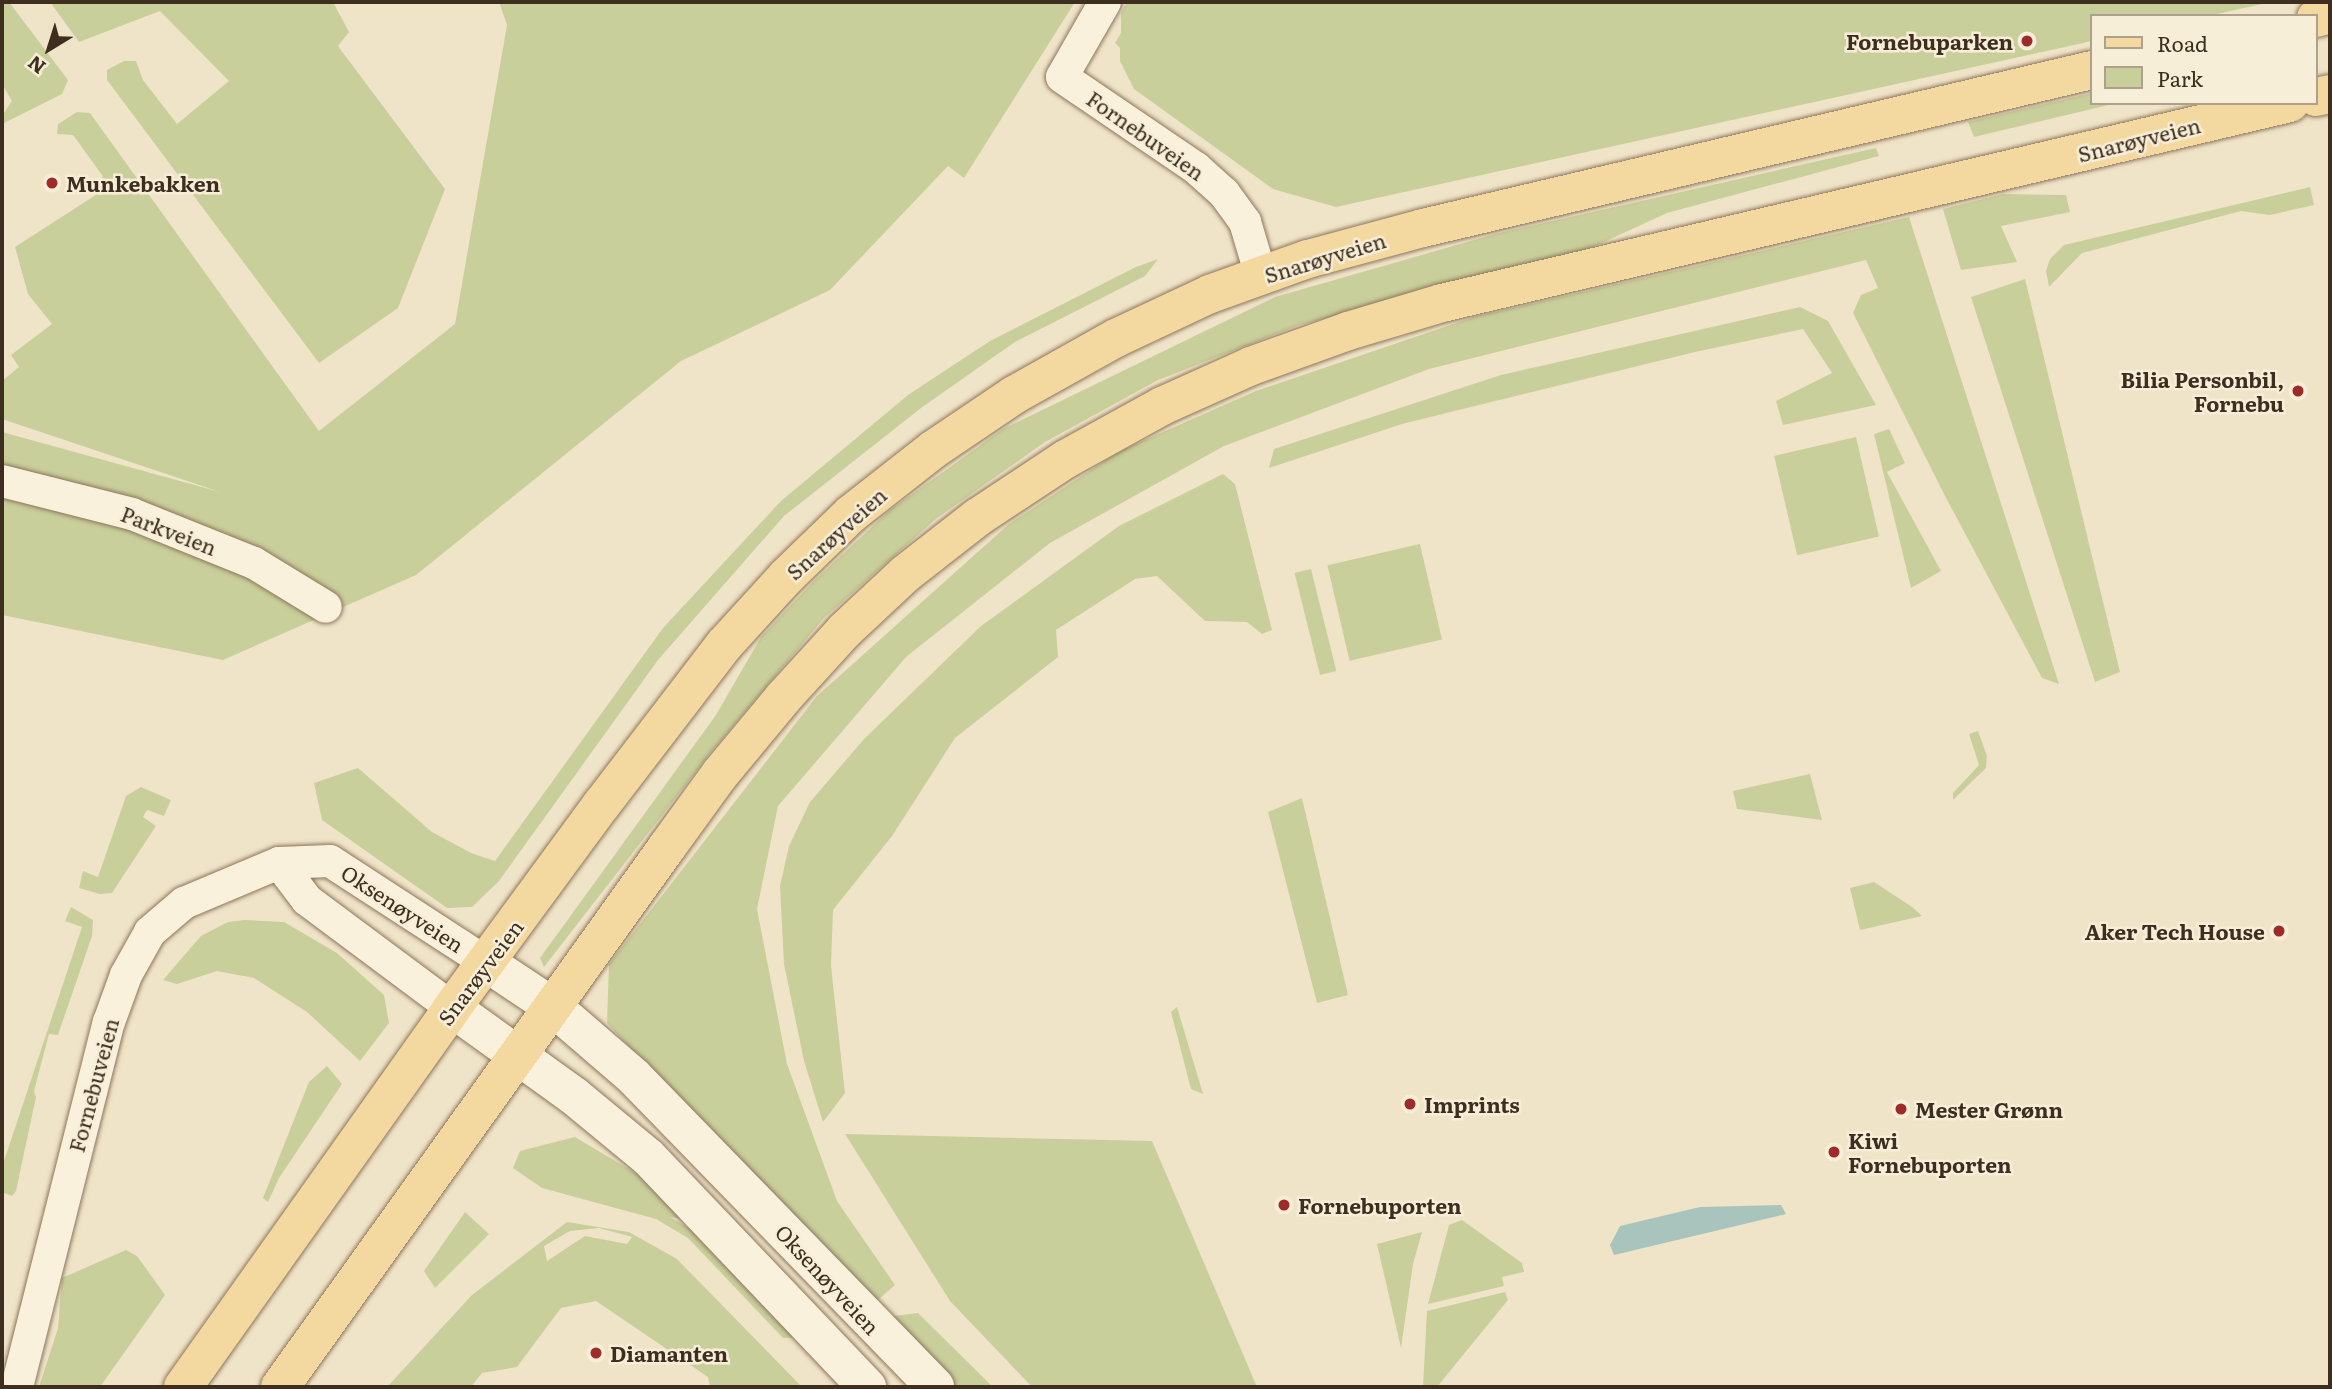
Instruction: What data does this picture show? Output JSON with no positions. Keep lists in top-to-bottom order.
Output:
{
  "streets": {
    "main road": ["Snarøyveien"],
    "street": ["Fornebuveien", "Parkveien", "Oksenøyveien"]
  },
  "crossings": [
    ["Fornebuveien", "Snarøyveien"],
    ["Fornebuveien", "Oksenøyveien"],
    ["Snarøyveien", "Oksenøyveien"]
  ],
  "places": [
    "Fornebuparken",
    "Munkebakken",
    "Bilia Personbil, Fornebu",
    "Aker Tech House",
    "Imprints",
    "Mester Grønn",
    "Kiwi Fornebuporten",
    "Fornebuporten",
    "Diamanten"
  ],
  "legend": ["Road", "Park"],
  "north": "bottom left"
}
